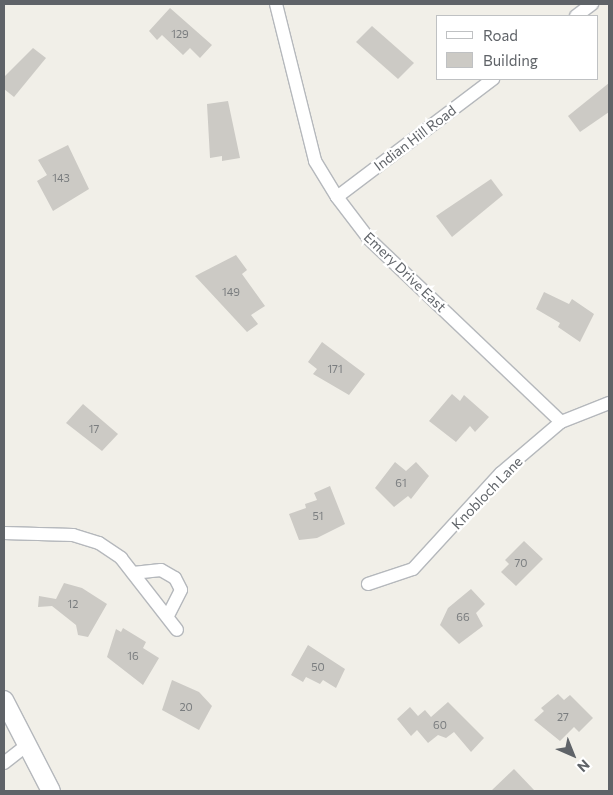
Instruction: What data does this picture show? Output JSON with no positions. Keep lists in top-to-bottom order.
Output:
{
  "streets": {
    "street": ["Indian Hill Road", "Emery Drive East", "Knobloch Lane"]
  },
  "crossings": [
    ["Indian Hill Road", "Emery Drive East"],
    ["Emery Drive East", "Knobloch Lane"]
  ],
  "house_numbers": [
    "129",
    "143",
    "149",
    "171",
    "17",
    "61",
    "51",
    "70",
    "12",
    "66",
    "16",
    "50",
    "20",
    "27",
    "60"
  ],
  "legend": ["Road", "Building"],
  "north": "bottom right"
}
